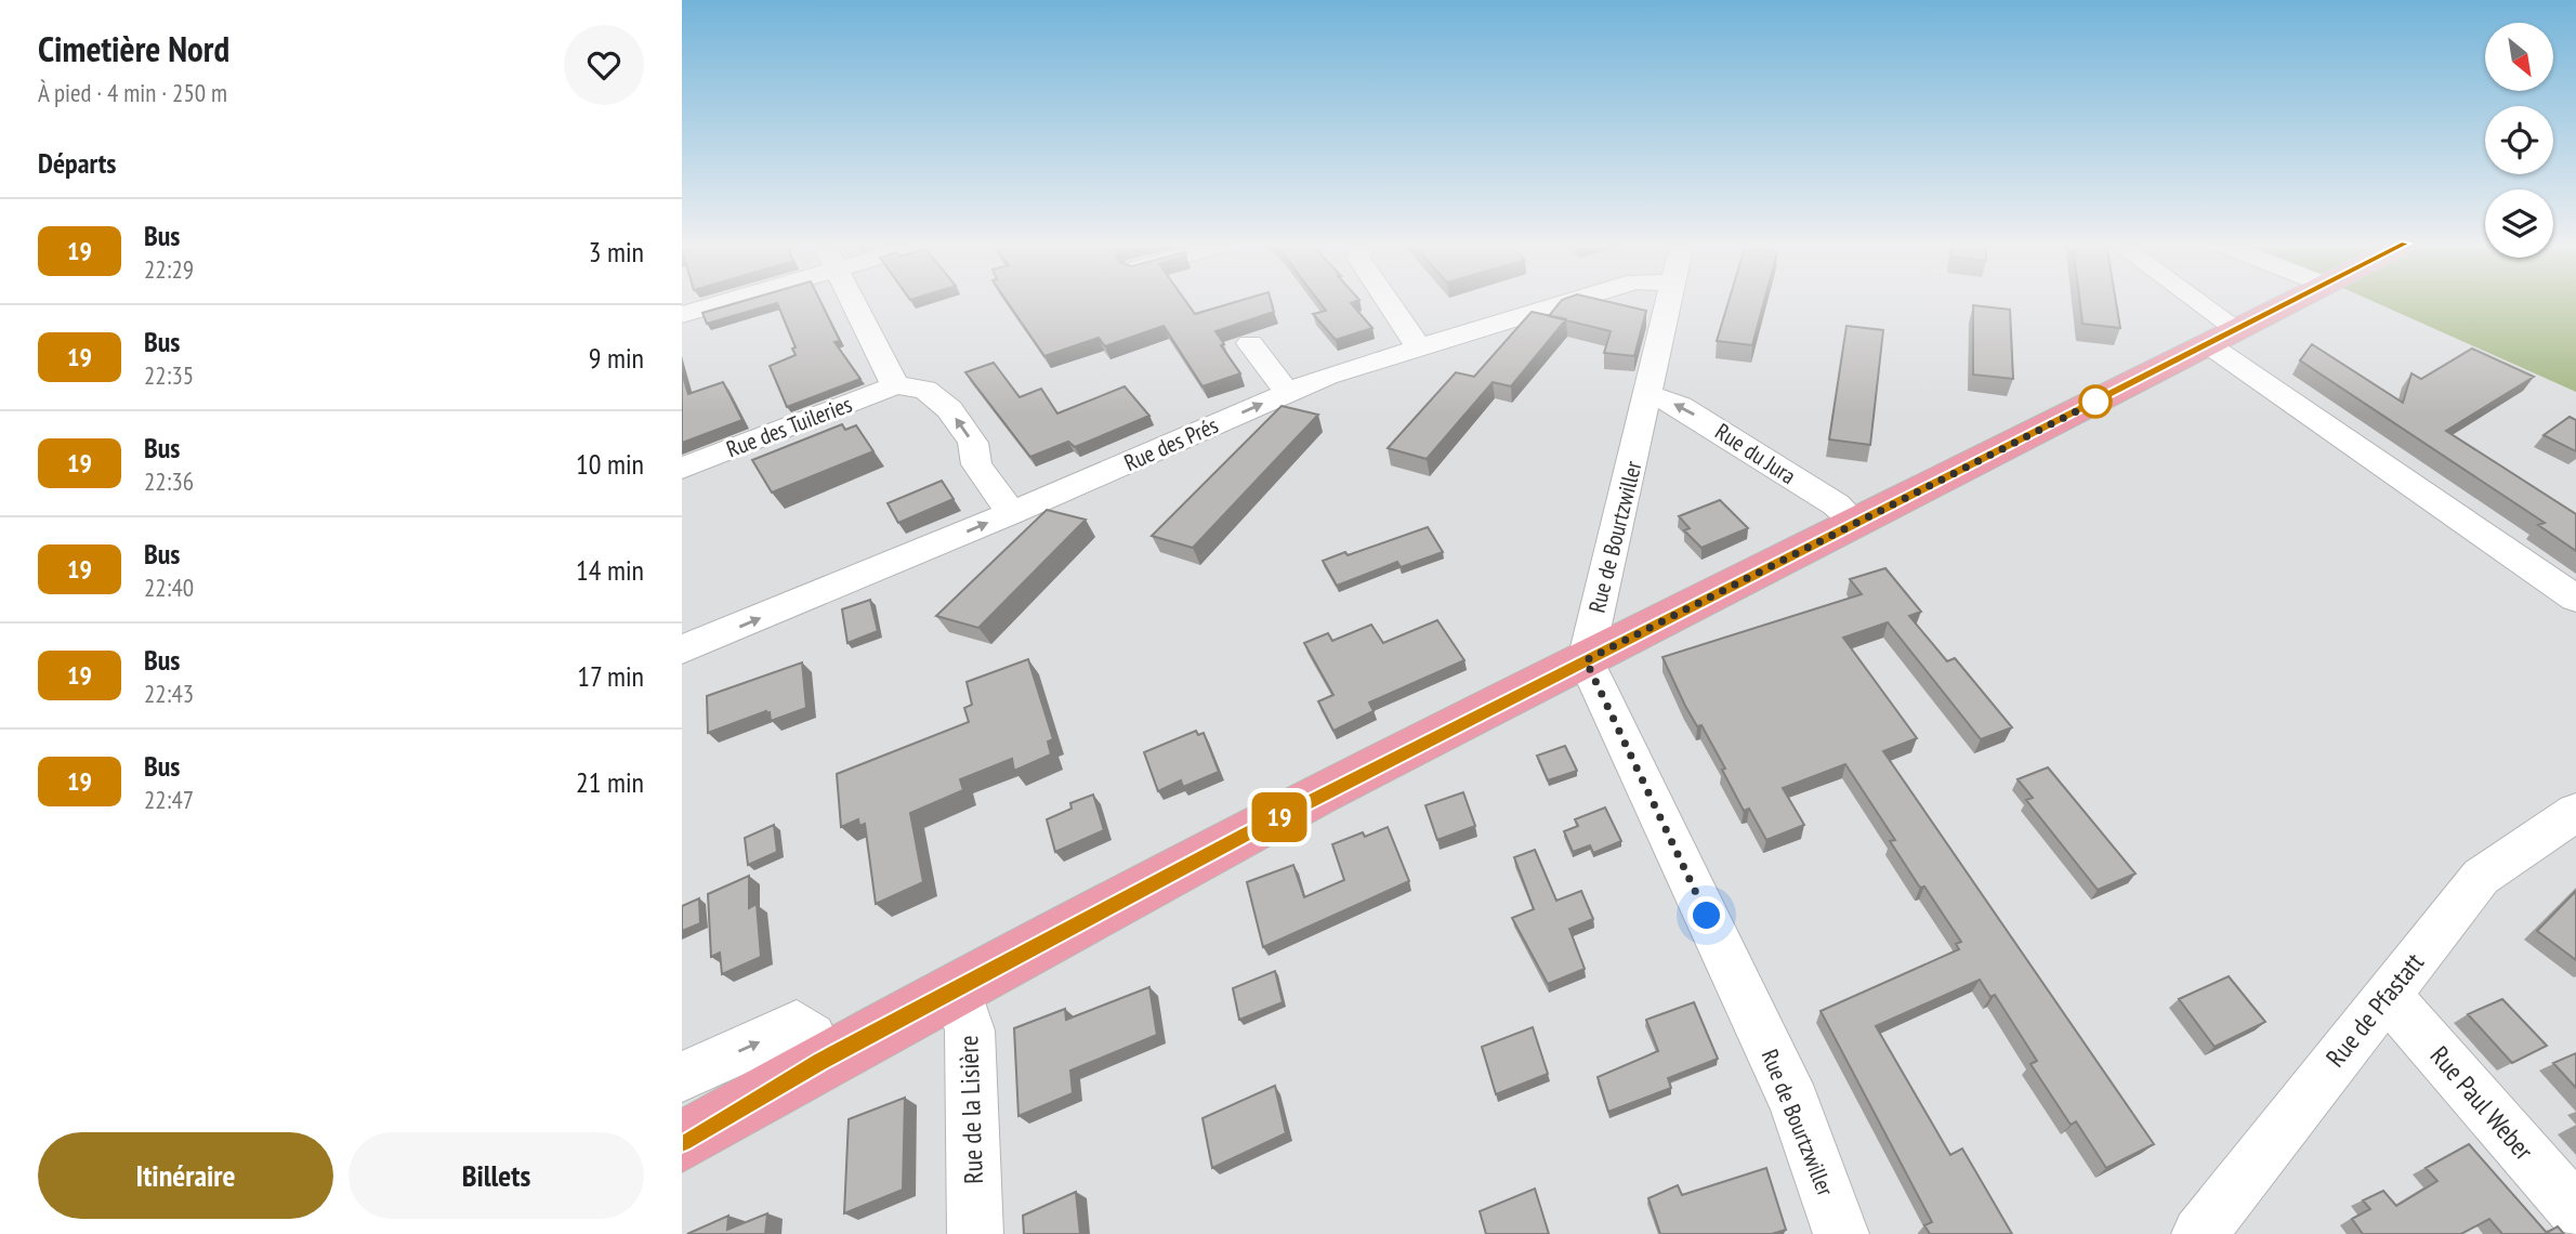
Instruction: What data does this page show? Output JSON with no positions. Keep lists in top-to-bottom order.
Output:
{
  "streets": {
    "street": [
      "Rue des Tuileries",
      "Rue des Prés",
      "Rue du Jura",
      "Rue de Bourtzwiller",
      "Rue de Pfastatt",
      "Rue Paul Weber",
      "Rue de la Lisière"
    ]
  },
  "crossings": [
    ["Rue du Jura", "Rue de Bourtzwiller"],
    ["Rue de Pfastatt", "Rue Paul Weber"]
  ],
  "one_way": ["Rue des Prés", "Rue du Jura"],
  "lines": ["bus line 19"],
  "north": "bottom right",
  "page": {
    "heading": [
      ["Cimetière Nord", "À pied · 4 min · 250 m"],
      "Départs"
    ],
    "on_map": "19",
    "list": [
      {
        "mark": "19",
        "name": "Bus",
        "note": "22:29",
        "value": "3 min"
      },
      {
        "mark": "19",
        "name": "Bus",
        "note": "22:35",
        "value": "9 min"
      },
      {
        "mark": "19",
        "name": "Bus",
        "note": "22:36",
        "value": "10 min"
      },
      {
        "mark": "19",
        "name": "Bus",
        "note": "22:40",
        "value": "14 min"
      },
      {
        "mark": "19",
        "name": "Bus",
        "note": "22:43",
        "value": "17 min"
      },
      {
        "mark": "19",
        "name": "Bus",
        "note": "22:47",
        "value": "21 min"
      }
    ],
    "buttons": ["Itinéraire", "Billets"]
  }
}
